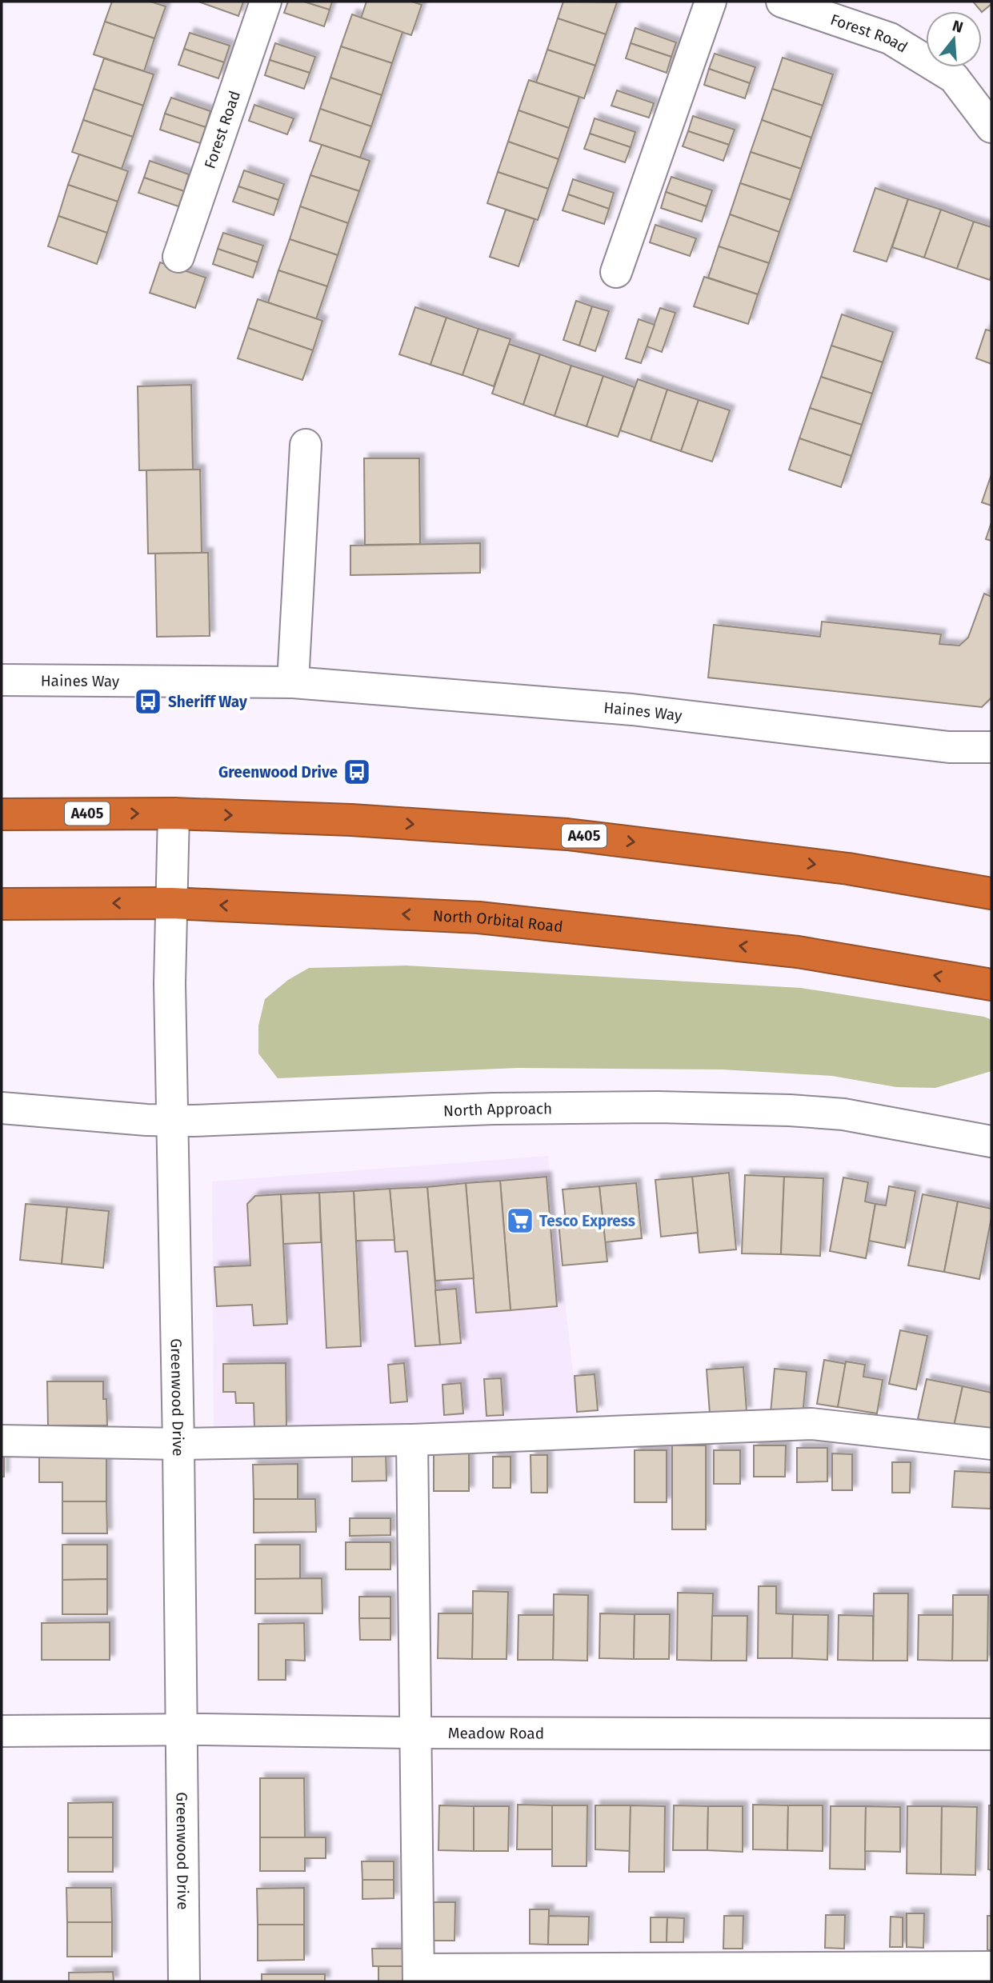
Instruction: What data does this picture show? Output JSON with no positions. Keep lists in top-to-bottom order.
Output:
{
  "streets": {
    "highway": ["A405", "North Orbital Road"],
    "street": [
      "Forest Road",
      "Haines Way",
      "North Approach",
      "Greenwood Drive",
      "Meadow Road"
    ]
  },
  "crossings": [
    ["A405", "Greenwood Drive"],
    ["North Orbital Road", "Greenwood Drive"],
    ["North Approach", "Greenwood Drive"],
    ["Greenwood Drive", "Meadow Road"]
  ],
  "places": {
    "bus stop": ["Sheriff Way", "Greenwood Drive"],
    "supermarket": ["Tesco Express"]
  },
  "north": "top"
}
